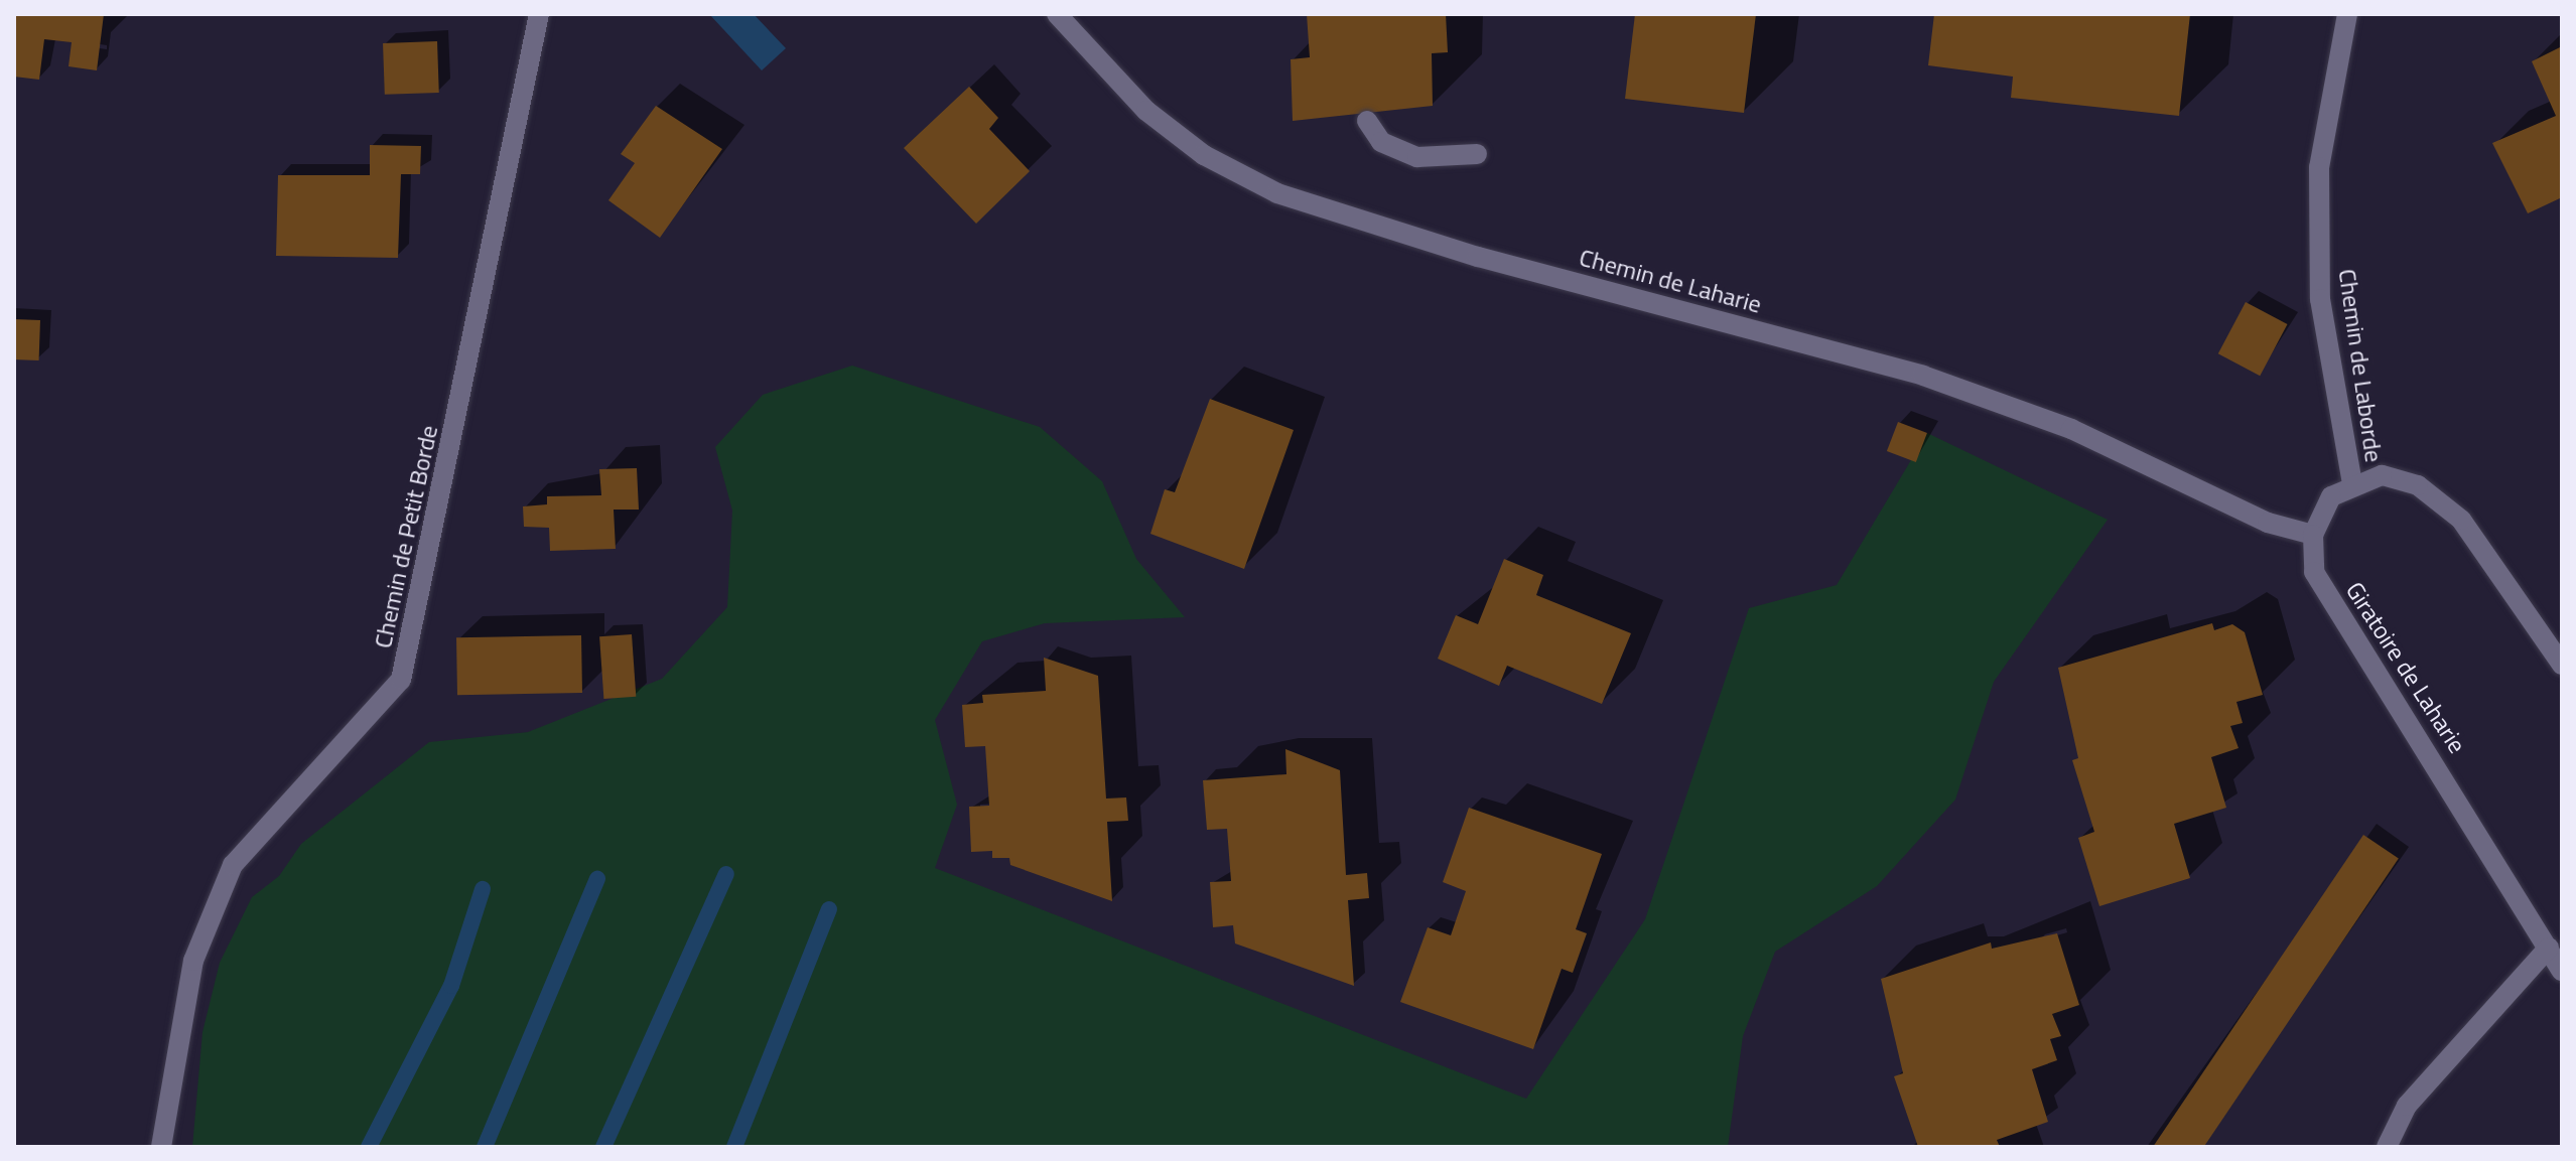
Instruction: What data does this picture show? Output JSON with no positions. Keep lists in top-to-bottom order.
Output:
{
  "streets": {
    "street": [
      "Chemin de Laharie",
      "Chemin de Laborde",
      "Chemin de Petit Borde",
      "Giratoire de Laharie"
    ]
  },
  "crossings": [
    ["Chemin de Laharie", "Giratoire de Laharie"],
    ["Chemin de Laborde", "Giratoire de Laharie"]
  ]
}
